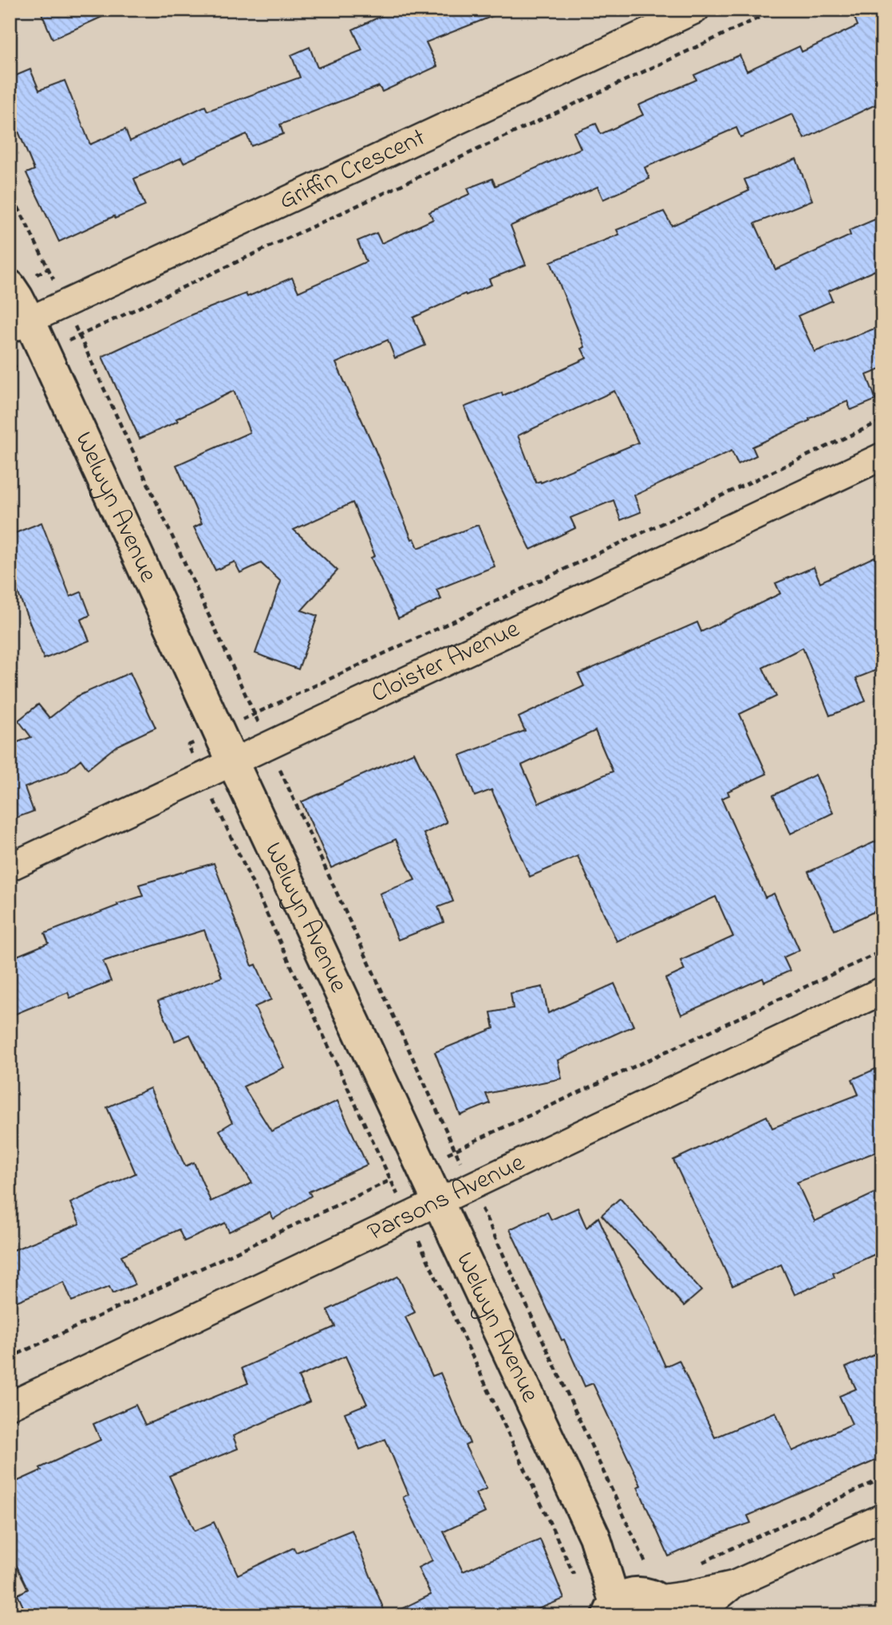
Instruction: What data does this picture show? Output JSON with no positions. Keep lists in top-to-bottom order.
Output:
{
  "streets": {
    "street": [
      "Griffin Crescent",
      "Welwyn Avenue",
      "Cloister Avenue",
      "Parsons Avenue"
    ]
  },
  "crossings": [
    ["Griffin Crescent", "Welwyn Avenue"],
    ["Welwyn Avenue", "Cloister Avenue"],
    ["Welwyn Avenue", "Parsons Avenue"]
  ]
}
